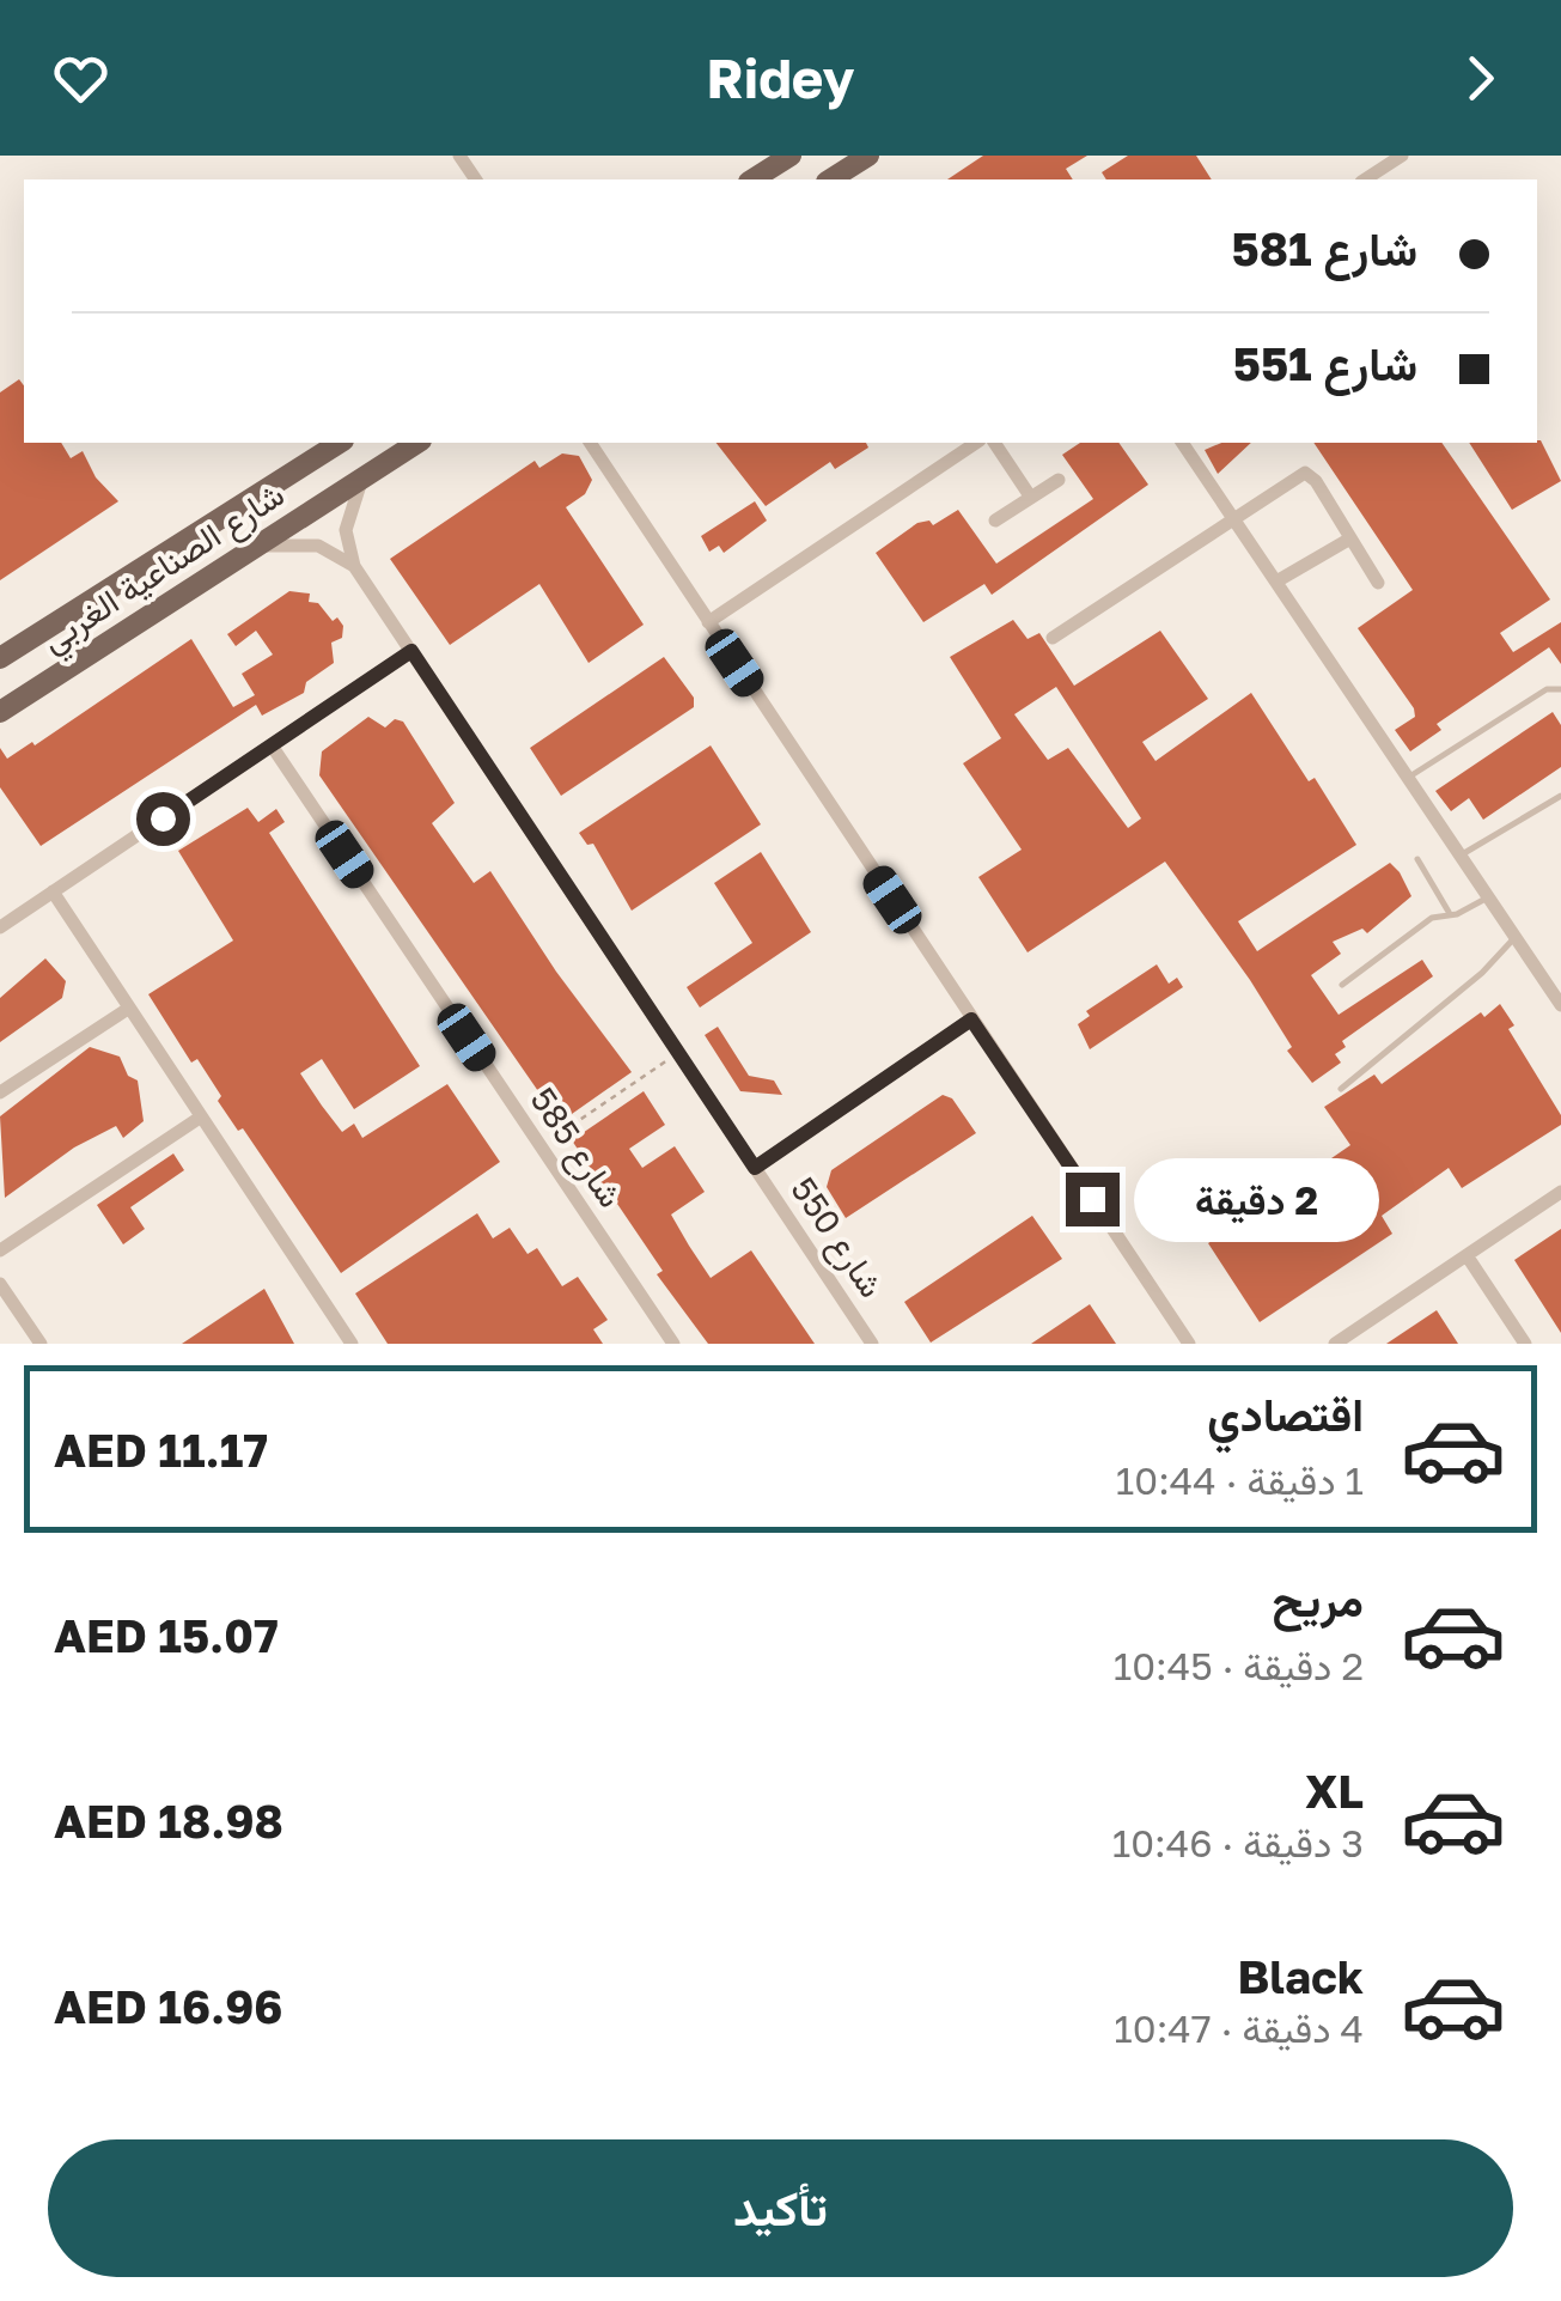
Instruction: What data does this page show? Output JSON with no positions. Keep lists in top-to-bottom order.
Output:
{
  "streets": {
    "main road": ["شارع الصناعية الغربي"],
    "street": ["شارع 585", "شارع 550"]
  },
  "page": {
    "header": "Ridey",
    "banner": ["شارع 581", "شارع 551"],
    "bubble": "2 دقيقة",
    "list": [
      {
        "name": "اقتصادي",
        "note": "1 دقيقة · 10:44",
        "value": "AED 11.17"
      },
      {
        "name": "مريح",
        "note": "2 دقيقة · 10:45",
        "value": "AED 15.07"
      },
      {
        "name": "XL",
        "note": "3 دقيقة · 10:46",
        "value": "AED 18.98"
      },
      {
        "name": "Black",
        "note": "4 دقيقة · 10:47",
        "value": "AED 16.96"
      }
    ],
    "buttons": "تأكيد"
  }
}
